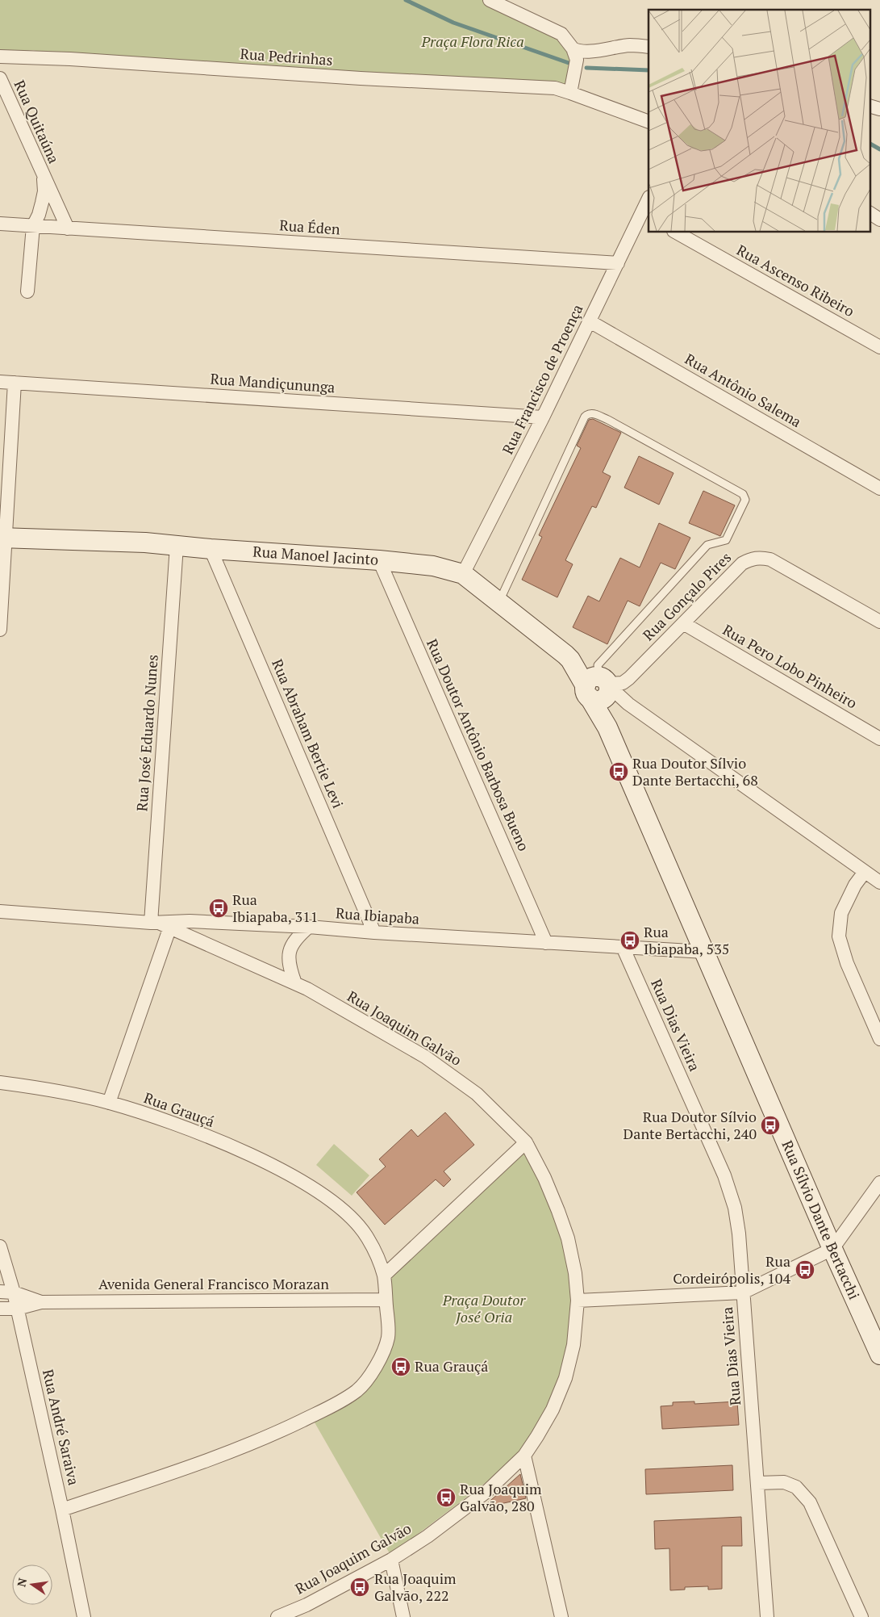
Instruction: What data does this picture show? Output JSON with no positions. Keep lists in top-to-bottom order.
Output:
{
  "streets": {
    "street": [
      "Rua Pedrinhas",
      "Rua Quitaúna",
      "Rua Éden",
      "Rua Ascenso Ribeiro",
      "Rua Francisco de Proença",
      "Rua Mandiçununga",
      "Rua Antônio Salema",
      "Rua Manoel Jacinto",
      "Rua Gonçalo Pires",
      "Rua Pero Lobo Pinheiro",
      "Rua José Eduardo Nunes",
      "Rua Abraham Bertie Levi",
      "Rua Doutor Antônio Barbosa Bueno",
      "Rua Ibiapaba",
      "Rua Dias Vieira",
      "Rua Joaquim Galvão",
      "Rua Grauçá",
      "Rua Sílvio Dante Bertacchi",
      "Avenida General Francisco Morazan",
      "Rua André Saraiva"
    ]
  },
  "crossings": [
    ["Rua Quitaúna", "Rua Éden"],
    ["Rua Éden", "Rua Francisco de Proença"],
    ["Rua Francisco de Proença", "Rua Mandiçununga"],
    ["Rua Francisco de Proença", "Rua Antônio Salema"],
    ["Rua Francisco de Proença", "Rua Manoel Jacinto"],
    ["Rua Manoel Jacinto", "Rua Gonçalo Pires"],
    ["Rua Manoel Jacinto", "Rua José Eduardo Nunes"],
    ["Rua Manoel Jacinto", "Rua Abraham Bertie Levi"],
    ["Rua Manoel Jacinto", "Rua Doutor Antônio Barbosa Bueno"],
    ["Rua Manoel Jacinto", "Rua Sílvio Dante Bertacchi"],
    ["Rua Gonçalo Pires", "Rua Pero Lobo Pinheiro"],
    ["Rua Gonçalo Pires", "Rua Sílvio Dante Bertacchi"],
    ["Rua José Eduardo Nunes", "Rua Ibiapaba"],
    ["Rua José Eduardo Nunes", "Rua Joaquim Galvão"],
    ["Rua José Eduardo Nunes", "Rua Grauçá"],
    ["Rua Abraham Bertie Levi", "Rua Ibiapaba"],
    ["Rua Doutor Antônio Barbosa Bueno", "Rua Ibiapaba"],
    ["Rua Ibiapaba", "Rua Dias Vieira"],
    ["Rua Ibiapaba", "Rua Joaquim Galvão"],
    ["Rua Ibiapaba", "Rua Sílvio Dante Bertacchi"],
    ["Rua Grauçá", "Avenida General Francisco Morazan"],
    ["Rua Grauçá", "Rua André Saraiva"],
    ["Avenida General Francisco Morazan", "Rua André Saraiva"]
  ],
  "parks": ["Praça Flora Rica", "Praça Doutor José Oria"],
  "places": {
    "bus stop": [
      "Rua Doutor Sílvio Dante Bertacchi, 68",
      "Rua Ibiapaba, 311",
      "Rua Ibiapaba, 535",
      "Rua Doutor Sílvio Dante Bertacchi, 240",
      "Rua Cordeirópolis, 104",
      "Rua Grauçá",
      "Rua Joaquim Galvão, 280",
      "Rua Joaquim Galvão, 222"
    ]
  },
  "north": "left"
}
